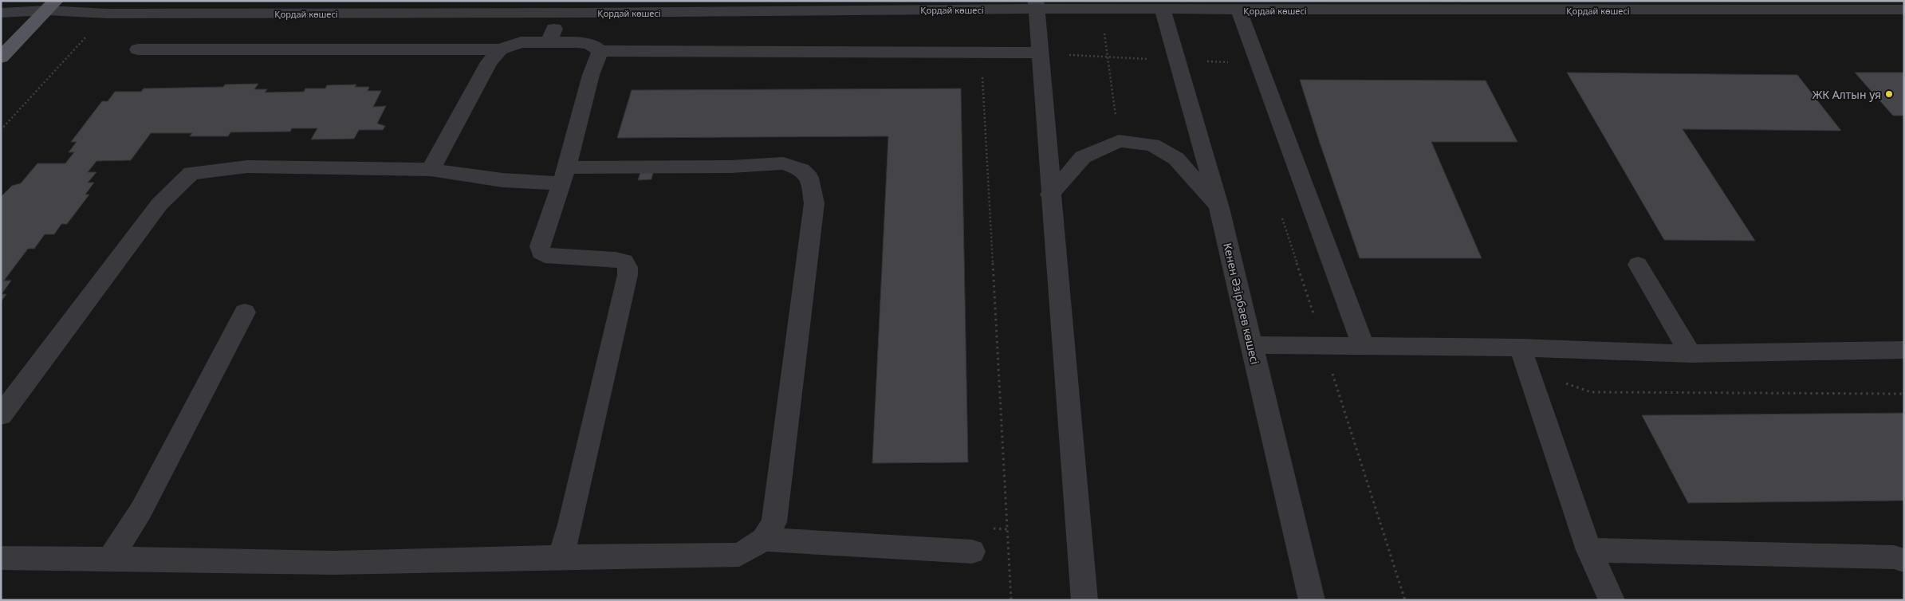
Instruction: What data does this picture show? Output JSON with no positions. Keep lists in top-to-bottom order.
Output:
{
  "streets": {
    "street": ["Қордай көшесі", "Кенен Әзірбаев көшесі"]
  },
  "crossings": [
    ["Қордай көшесі", "Кенен Әзірбаев көшесі"]
  ],
  "places": ["ЖК Алтын уя"]
}
